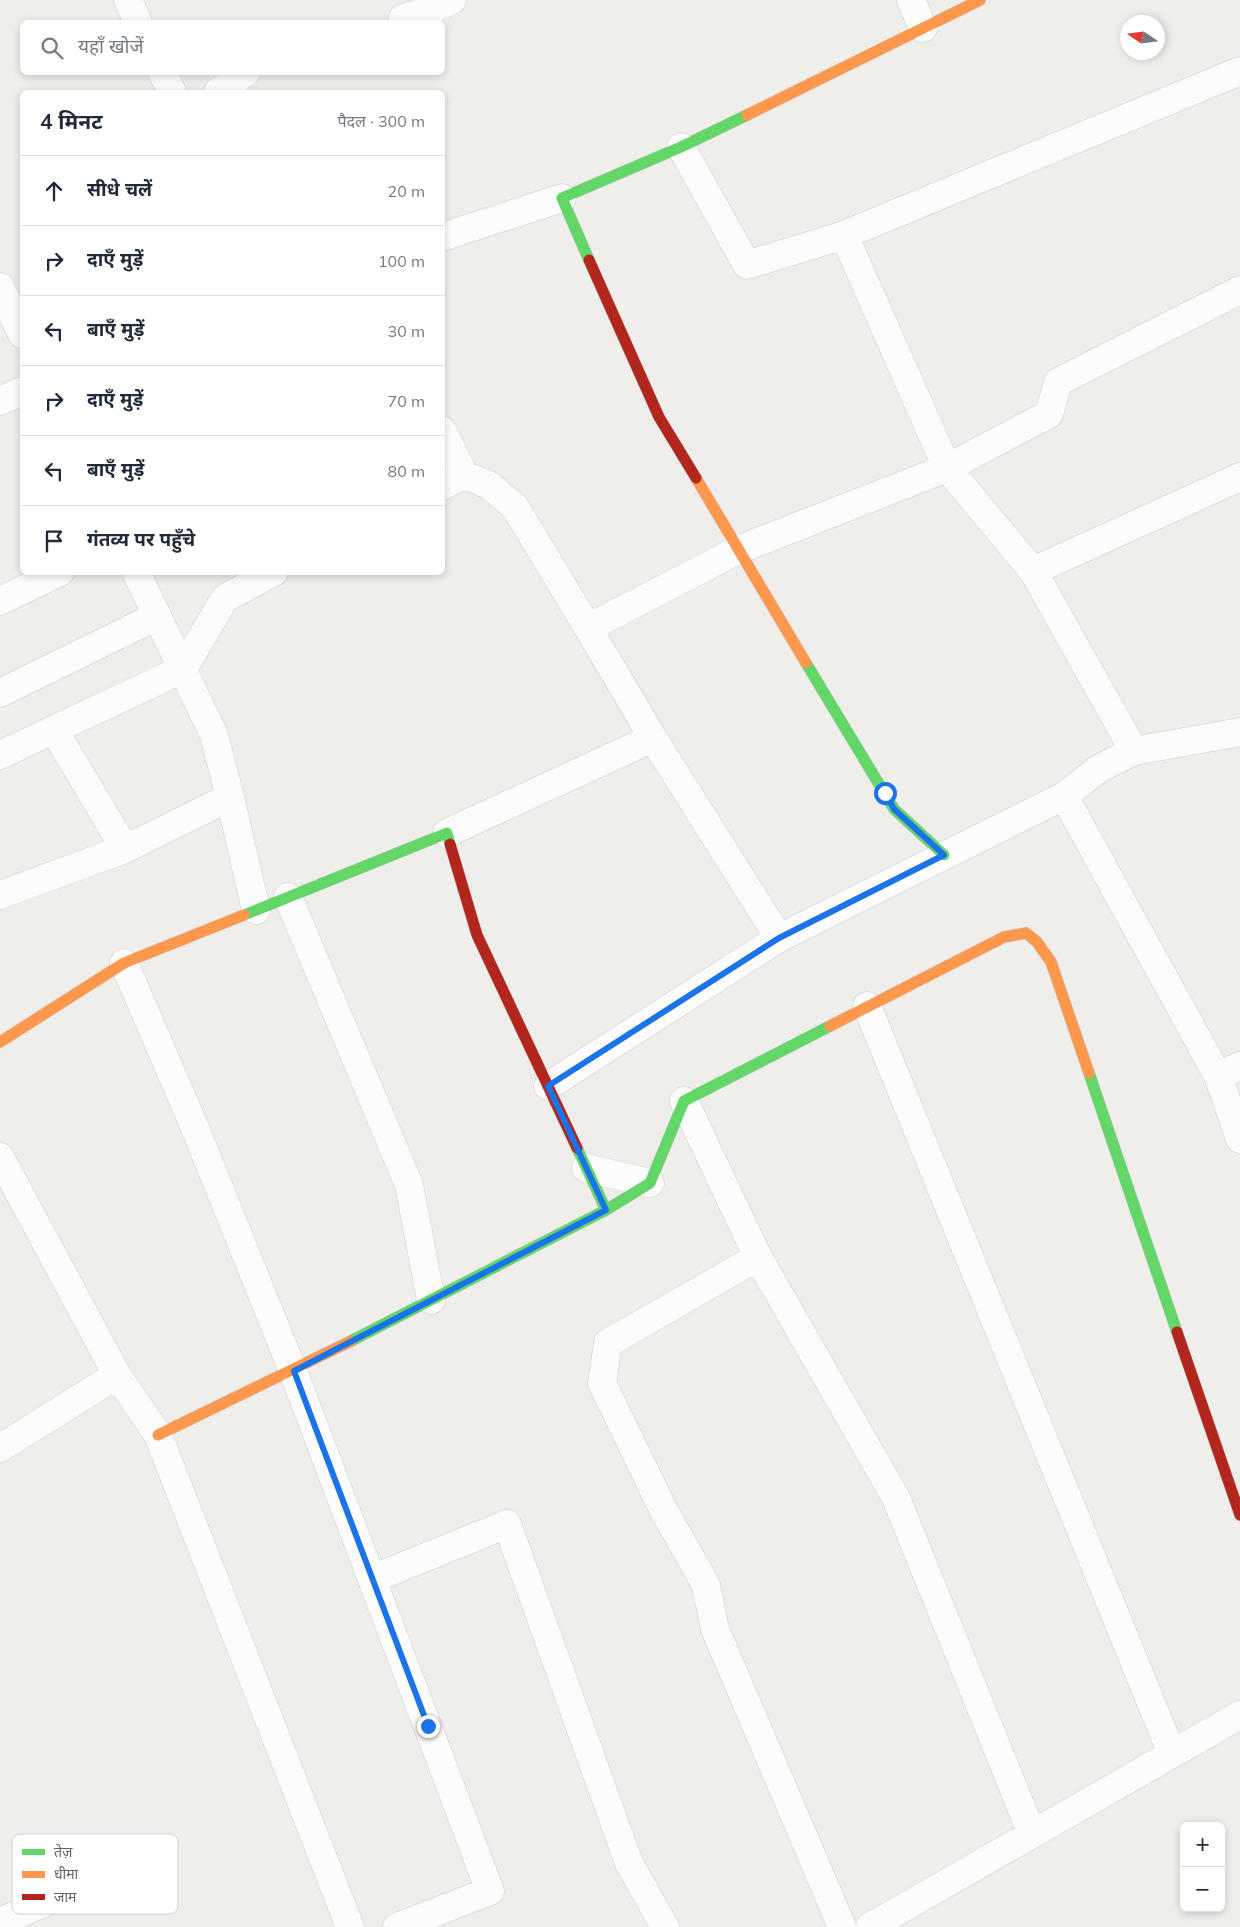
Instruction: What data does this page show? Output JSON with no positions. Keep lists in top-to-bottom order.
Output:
{
  "legend": ["तेज़", "धीमा", "जाम"],
  "north": "left",
  "page": {
    "search": "यहाँ खोजें",
    "heading": ["4 मिनट", "पैदल · 300 m"],
    "list": [
      ["सीधे चलें", "20 m"],
      ["दाएँ मुड़ें", "100 m"],
      ["बाएँ मुड़ें", "30 m"],
      ["दाएँ मुड़ें", "70 m"],
      ["बाएँ मुड़ें", "80 m"],
      "गंतव्य पर पहुँचे"
    ],
    "map_buttons": ["+", "−"]
  }
}
